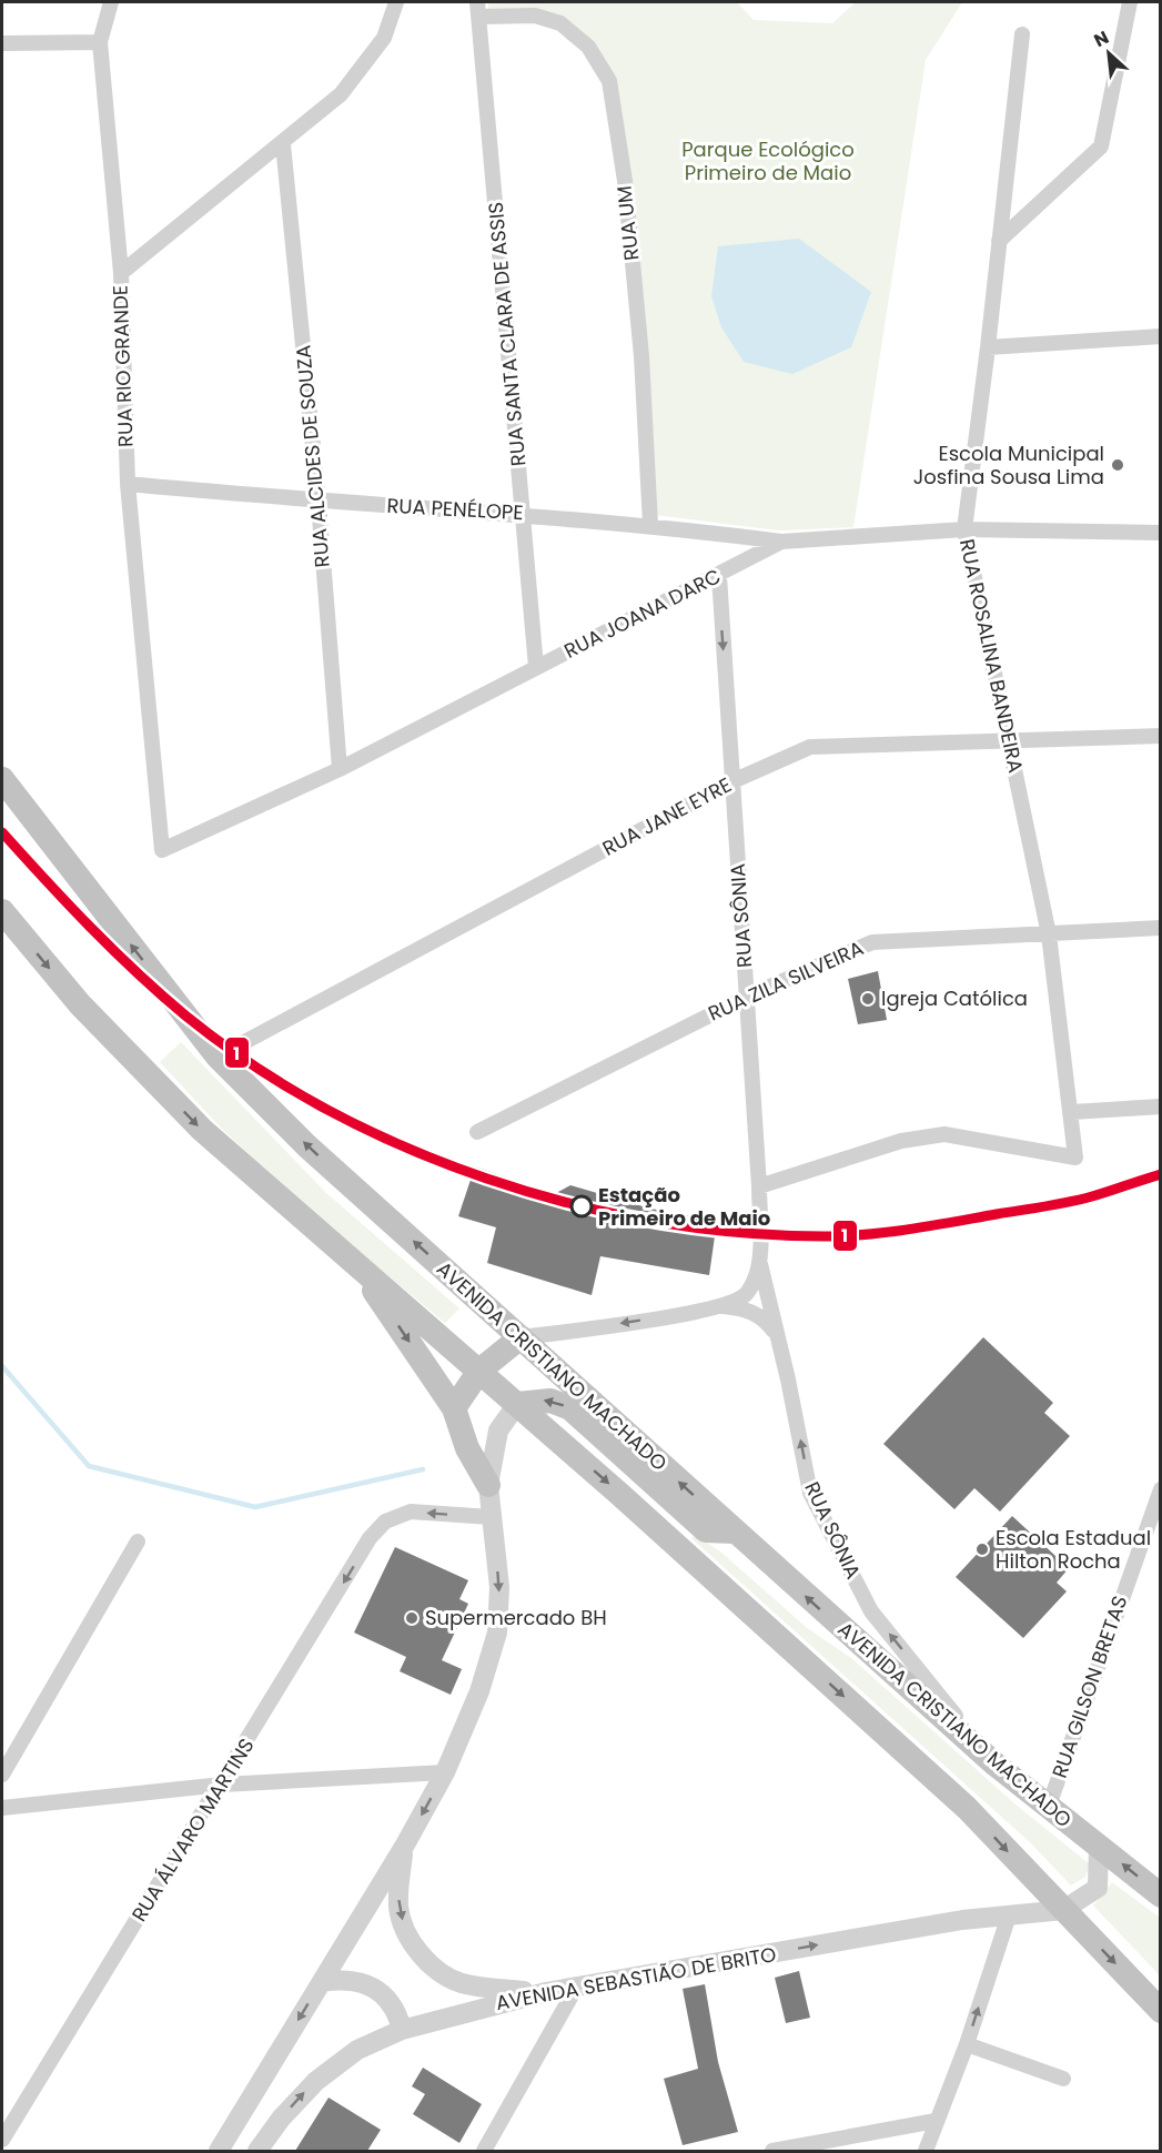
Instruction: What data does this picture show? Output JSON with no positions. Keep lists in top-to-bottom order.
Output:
{
  "streets": {
    "highway": ["AVENIDA CRISTIANO MACHADO"],
    "street": [
      "RUA UM",
      "RUA SANTA CLARA DE ASSIS",
      "RUA RIO GRANDE",
      "RUA ALCIDES DE SOUZA",
      "RUA PENÉLOPE",
      "RUA JOANA DARC",
      "RUA ROSALINA BANDEIRA",
      "RUA JANE EYRE",
      "RUA SÔNIA",
      "RUA ZILA SILVEIRA",
      "RUA GILSON BRETAS",
      "RUA ÁLVARO MARTINS",
      "AVENIDA SEBASTIÃO DE BRITO"
    ]
  },
  "crossings": [
    ["RUA UM", "RUA SANTA CLARA DE ASSIS"],
    ["RUA UM", "RUA PENÉLOPE"],
    ["RUA SANTA CLARA DE ASSIS", "RUA PENÉLOPE"],
    ["RUA SANTA CLARA DE ASSIS", "RUA JOANA DARC"],
    ["RUA RIO GRANDE", "RUA ALCIDES DE SOUZA"],
    ["RUA RIO GRANDE", "RUA PENÉLOPE"],
    ["RUA RIO GRANDE", "RUA JOANA DARC"],
    ["RUA ALCIDES DE SOUZA", "RUA PENÉLOPE"],
    ["RUA ALCIDES DE SOUZA", "RUA JOANA DARC"],
    ["RUA PENÉLOPE", "RUA JOANA DARC"],
    ["RUA JOANA DARC", "RUA ROSALINA BANDEIRA"],
    ["RUA JOANA DARC", "RUA SÔNIA"],
    ["RUA ROSALINA BANDEIRA", "RUA JANE EYRE"],
    ["RUA ROSALINA BANDEIRA", "RUA SÔNIA"],
    ["RUA ROSALINA BANDEIRA", "RUA ZILA SILVEIRA"],
    ["RUA JANE EYRE", "RUA SÔNIA"],
    ["RUA JANE EYRE", "AVENIDA CRISTIANO MACHADO"],
    ["RUA SÔNIA", "RUA ZILA SILVEIRA"],
    ["RUA SÔNIA", "AVENIDA CRISTIANO MACHADO"],
    ["AVENIDA CRISTIANO MACHADO", "RUA GILSON BRETAS"]
  ],
  "one_way": ["RUA ÁLVARO MARTINS", "AVENIDA SEBASTIÃO DE BRITO"],
  "parks": ["Parque Ecológico Primeiro de Maio"],
  "places": [
    "Escola Municipal Josfina Sousa Lima",
    "Igreja Católica",
    "Estação Primeiro de Maio",
    "Escola Estadual Hilton Rocha",
    "Supermercado BH"
  ],
  "lines": ["transit line 1"],
  "north": "top left"
}
